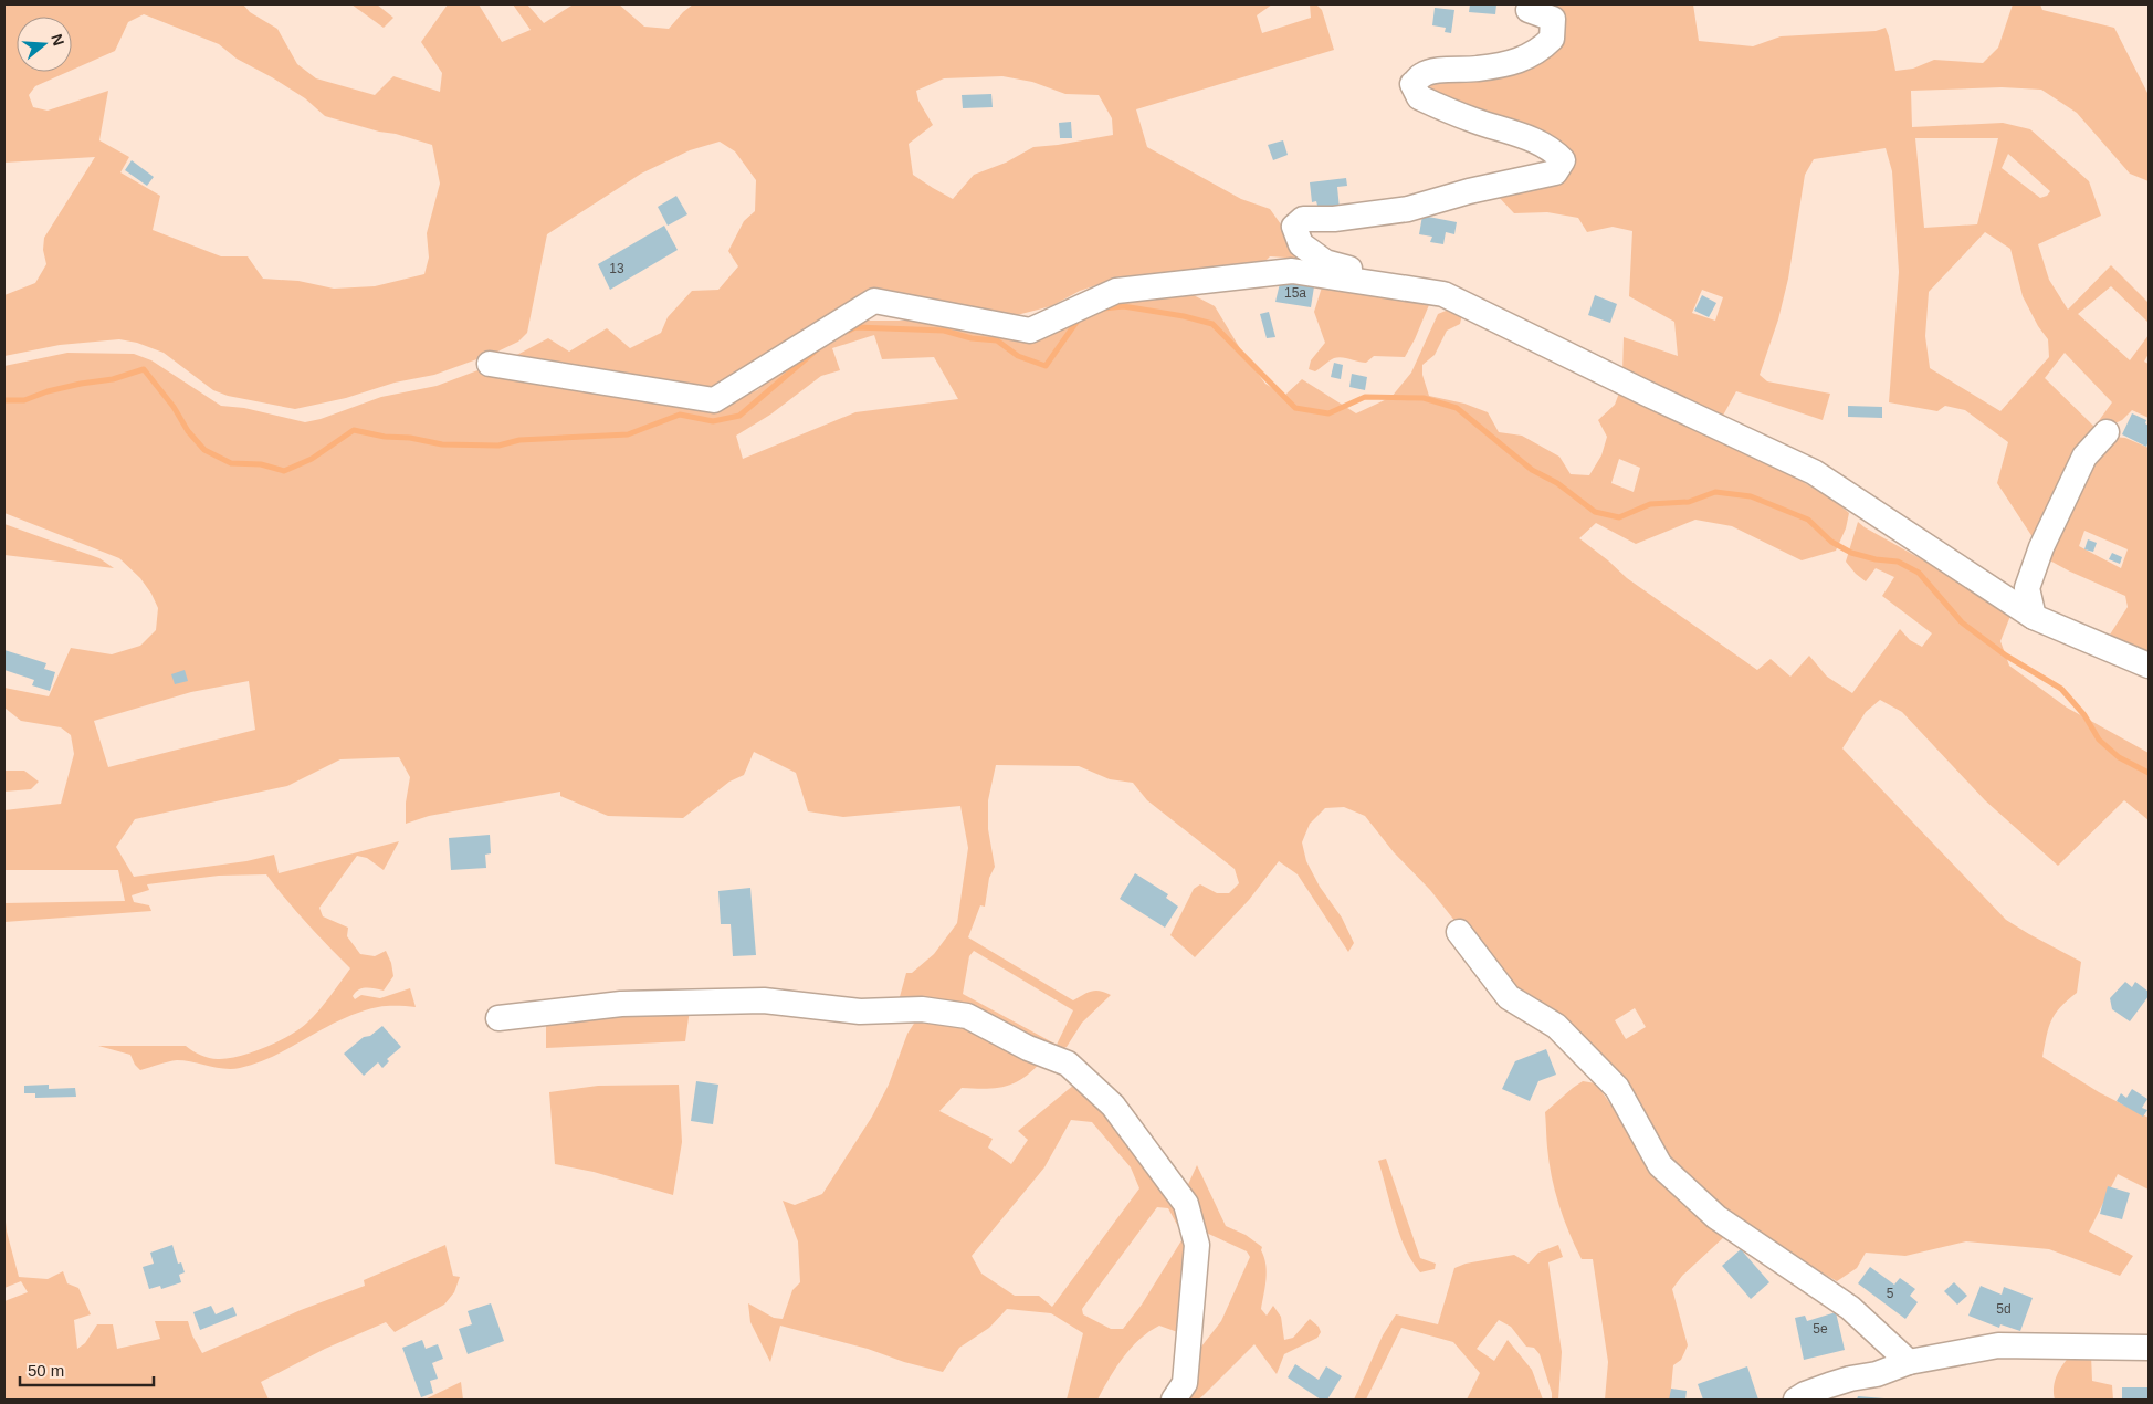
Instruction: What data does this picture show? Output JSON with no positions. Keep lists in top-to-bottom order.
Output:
{
  "house_numbers": [
    "13",
    "15a",
    "5",
    "5d",
    "5e"
  ],
  "scale_bar": "50 m",
  "north": "right"
}
